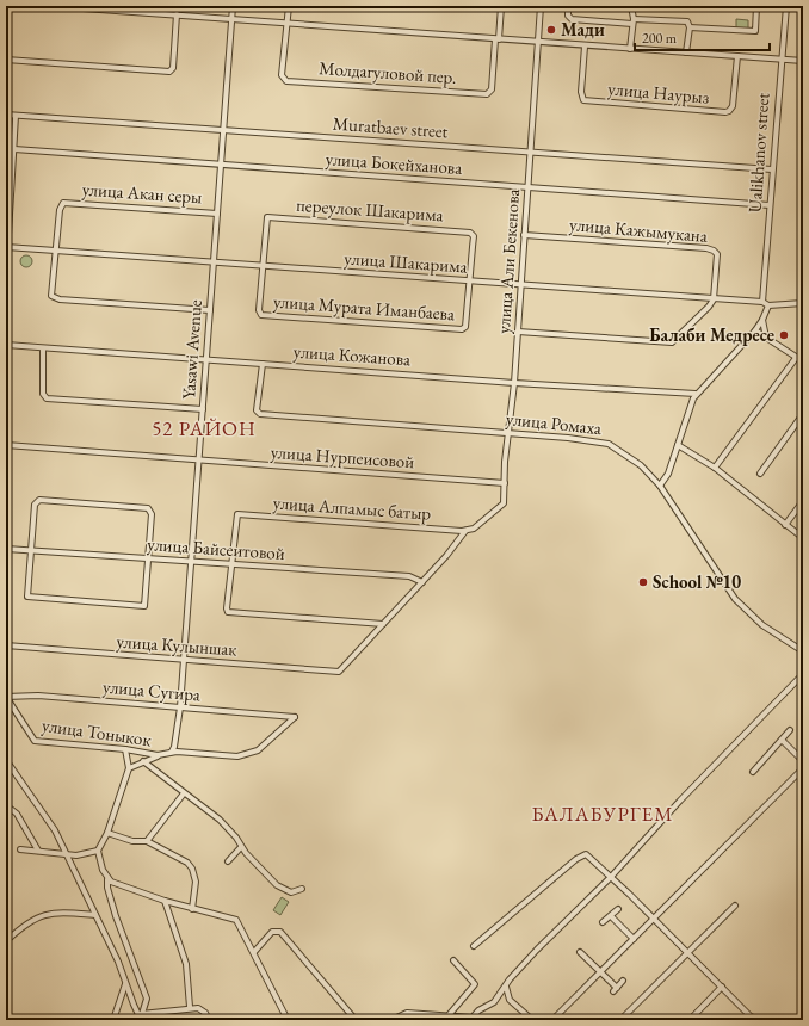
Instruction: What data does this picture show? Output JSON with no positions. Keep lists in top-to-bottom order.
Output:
{
  "streets": {
    "street": [
      "Молдагуловой пер.",
      "улица Наурыз",
      "Muratbaev street",
      "Ualikhanov street",
      "улица Бокейханова",
      "улица Акан серы",
      "переулок Шакарима",
      "улица Кажымукана",
      "улица Али Бекенова",
      "улица Шакарима",
      "улица Мурата Иманбаева",
      "Yasawi Avenue",
      "улица Кожанова",
      "улица Ромаха",
      "улица Нурпеисовой",
      "улица Алпамыс батыр",
      "улица Байсеитовой",
      "улица Кулыншак",
      "улица Сугира",
      "улица Тоныкок"
    ]
  },
  "crossings": [
    ["Muratbaev street", "Ualikhanov street"],
    ["Muratbaev street", "улица Али Бекенова"],
    ["Muratbaev street", "Yasawi Avenue"],
    ["Ualikhanov street", "улица Бокейханова"],
    ["Ualikhanov street", "улица Шакарима"],
    ["улица Бокейханова", "улица Али Бекенова"],
    ["улица Бокейханова", "Yasawi Avenue"],
    ["улица Акан серы", "улица Шакарима"],
    ["улица Акан серы", "Yasawi Avenue"],
    ["переулок Шакарима", "улица Шакарима"],
    ["переулок Шакарима", "улица Мурата Иманбаева"],
    ["улица Кажымукана", "улица Али Бекенова"],
    ["улица Кажымукана", "улица Шакарима"],
    ["улица Али Бекенова", "улица Шакарима"],
    ["улица Али Бекенова", "улица Кожанова"],
    ["улица Али Бекенова", "улица Ромаха"],
    ["улица Али Бекенова", "улица Нурпеисовой"],
    ["улица Али Бекенова", "улица Алпамыс батыр"],
    ["улица Шакарима", "улица Мурата Иманбаева"],
    ["улица Шакарима", "Yasawi Avenue"],
    ["Yasawi Avenue", "улица Кожанова"],
    ["Yasawi Avenue", "улица Нурпеисовой"],
    ["Yasawi Avenue", "улица Байсеитовой"],
    ["Yasawi Avenue", "улица Кулыншак"],
    ["Yasawi Avenue", "улица Сугира"],
    ["Yasawi Avenue", "улица Тоныкок"],
    ["улица Кожанова", "улица Ромаха"],
    ["улица Алпамыс батыр", "улица Байсеитовой"],
    ["улица Сугира", "улица Тоныкок"]
  ],
  "districts": ["52 РАЙОН", "БАЛАБУРГЕМ"],
  "places": ["Мади", "Балаби Медресе", "School №10"],
  "scale_bar": "200 m"
}
